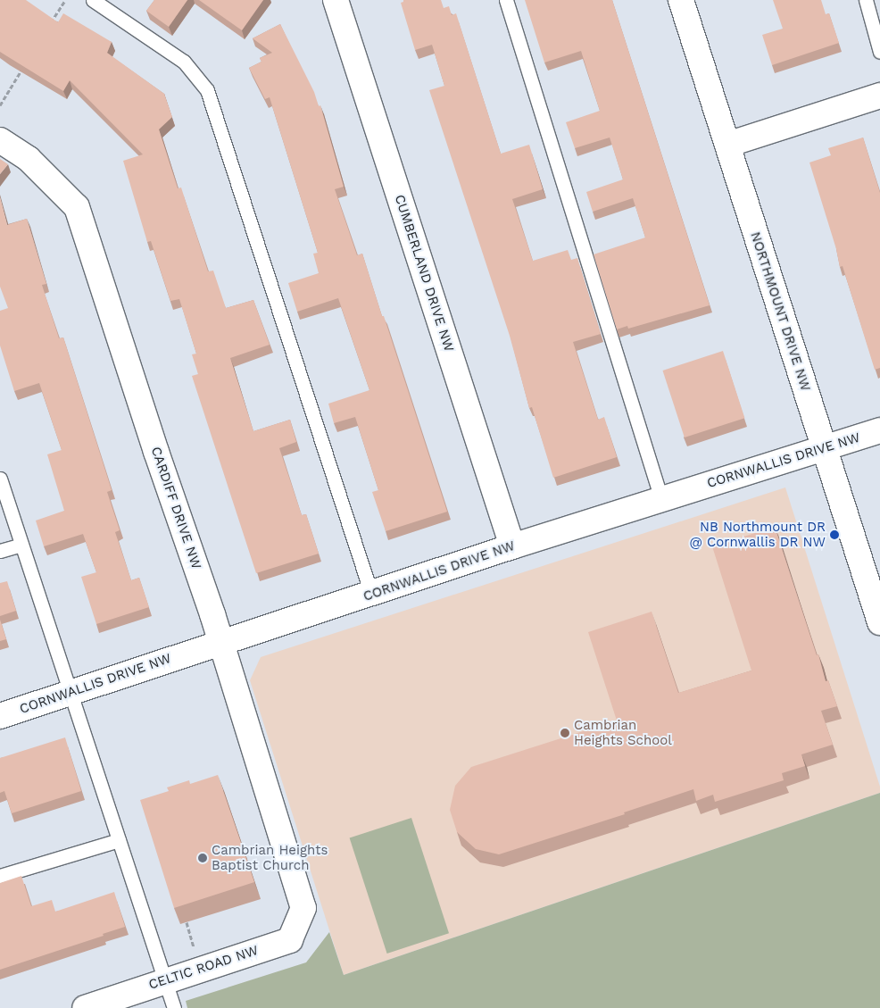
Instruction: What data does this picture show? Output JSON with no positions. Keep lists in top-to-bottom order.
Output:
{
  "streets": {
    "street": [
      "CUMBERLAND DRIVE NW",
      "NORTHMOUNT DRIVE NW",
      "CORNWALLIS DRIVE NW",
      "CARDIFF DRIVE NW",
      "CELTIC ROAD NW"
    ]
  },
  "crossings": [
    ["CUMBERLAND DRIVE NW", "CORNWALLIS DRIVE NW"],
    ["NORTHMOUNT DRIVE NW", "CORNWALLIS DRIVE NW"],
    ["CORNWALLIS DRIVE NW", "CARDIFF DRIVE NW"],
    ["CARDIFF DRIVE NW", "CELTIC ROAD NW"]
  ],
  "places": ["NB Northmount DR @ Cornwallis DR NW", "Cambrian Heights School", "Cambrian Heights Baptist Church"]
}
